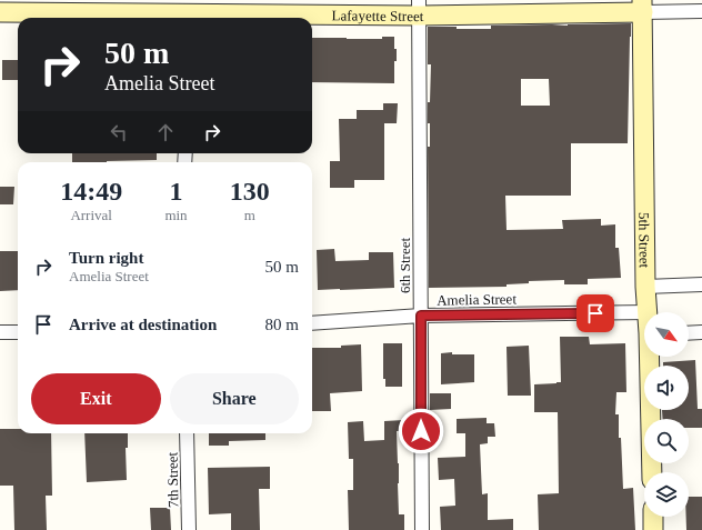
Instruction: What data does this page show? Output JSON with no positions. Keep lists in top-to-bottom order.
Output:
{
  "streets": {
    "main road": ["Lafayette Street", "5th Street"],
    "street": ["6th Street", "Amelia Street", "7th Street"]
  },
  "crossings": [
    ["Lafayette Street", "5th Street"],
    ["Lafayette Street", "6th Street"],
    ["6th Street", "Amelia Street"]
  ],
  "north": "bottom right",
  "page": {
    "turn": ["50 m", "Amelia Street"],
    "eta": [
      "14:49",
      "Arrival",
      "1",
      "min",
      "130",
      "m"
    ],
    "list": [
      {
        "name": "Turn right",
        "note": "Amelia Street",
        "value": "50 m"
      },
      {
        "name": "Arrive at destination",
        "value": "80 m"
      }
    ],
    "buttons": ["Exit", "Share"]
  }
}
